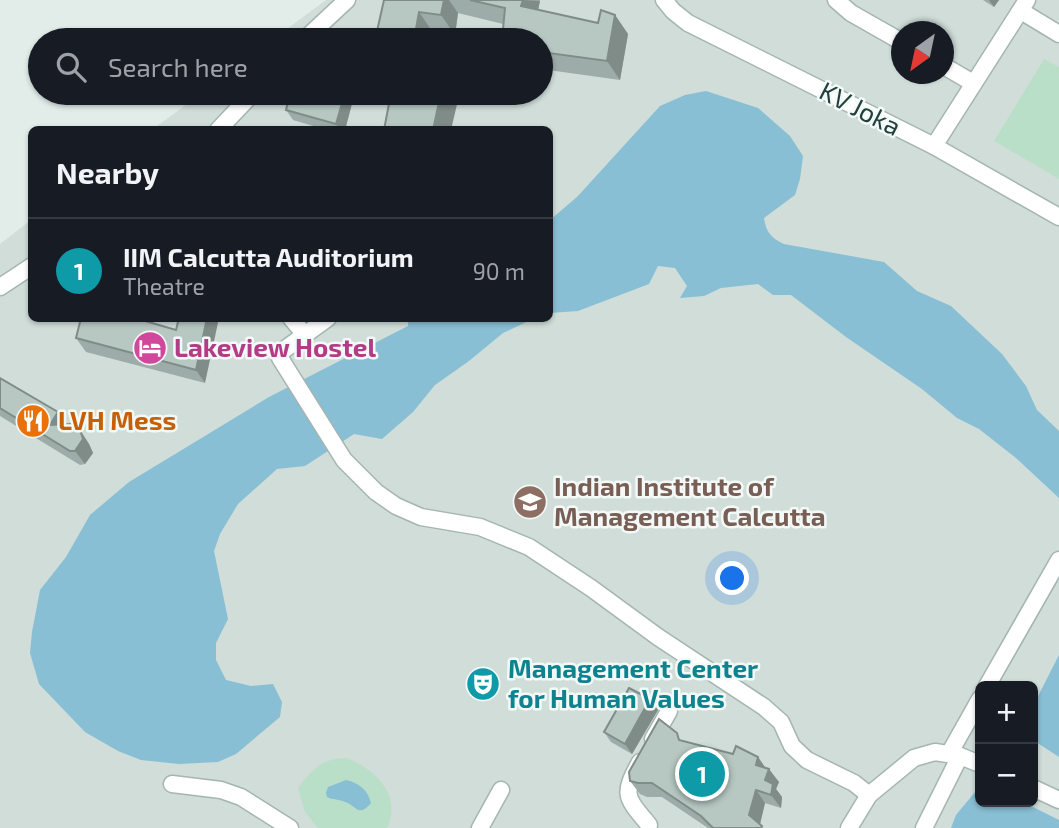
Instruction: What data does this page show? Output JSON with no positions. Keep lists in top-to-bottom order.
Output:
{
  "streets": {
    "lane": ["KV Joka"]
  },
  "places": {
    "hotel": ["Lakeview Hostel"],
    "restaurant": ["LVH Mess"],
    "school or university": ["Indian Institute of Management Calcutta"],
    "theatre": ["Management Center for Human Values"]
  },
  "north": "bottom left",
  "page": {
    "search": "Search here",
    "heading": "Nearby",
    "list": [
      {
        "mark": "1",
        "name": "IIM Calcutta Auditorium",
        "note": "Theatre",
        "value": "90 m"
      }
    ],
    "map_buttons": ["+", "−"],
    "pins": "1"
  }
}
